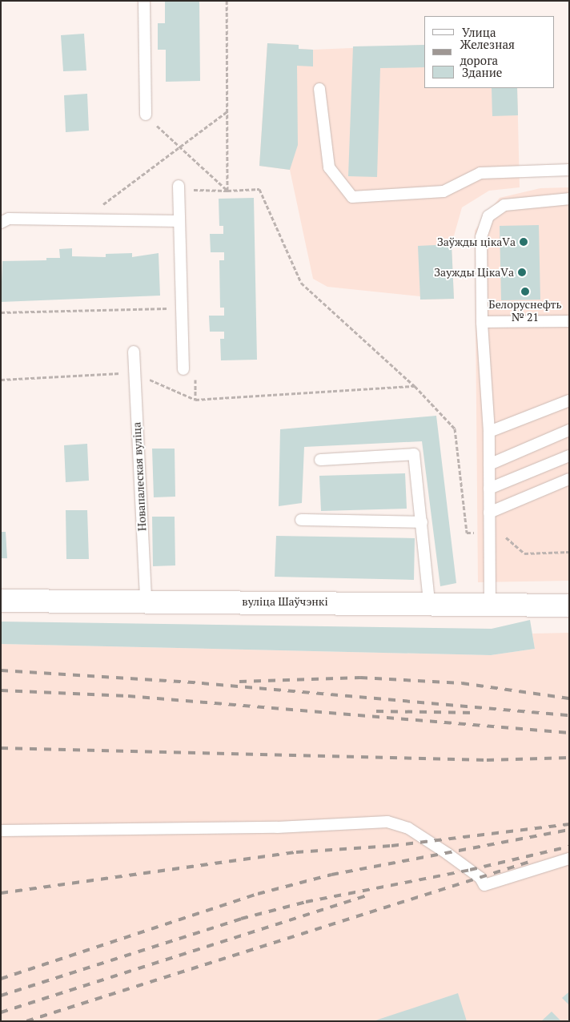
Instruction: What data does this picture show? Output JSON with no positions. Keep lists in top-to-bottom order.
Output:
{
  "streets": {
    "street": ["вуліца Шаўчэнкі"],
    "lane": ["Новапалеская вуліца"]
  },
  "crossings": [
    ["Новапалеская вуліца", "вуліца Шаўчэнкі"]
  ],
  "places": ["Заўжды цікаVа", "Заужды ЦікаVа", "Белоруснефть № 21"],
  "legend": ["Улица", "Железная дорога", "Здание"]
}
